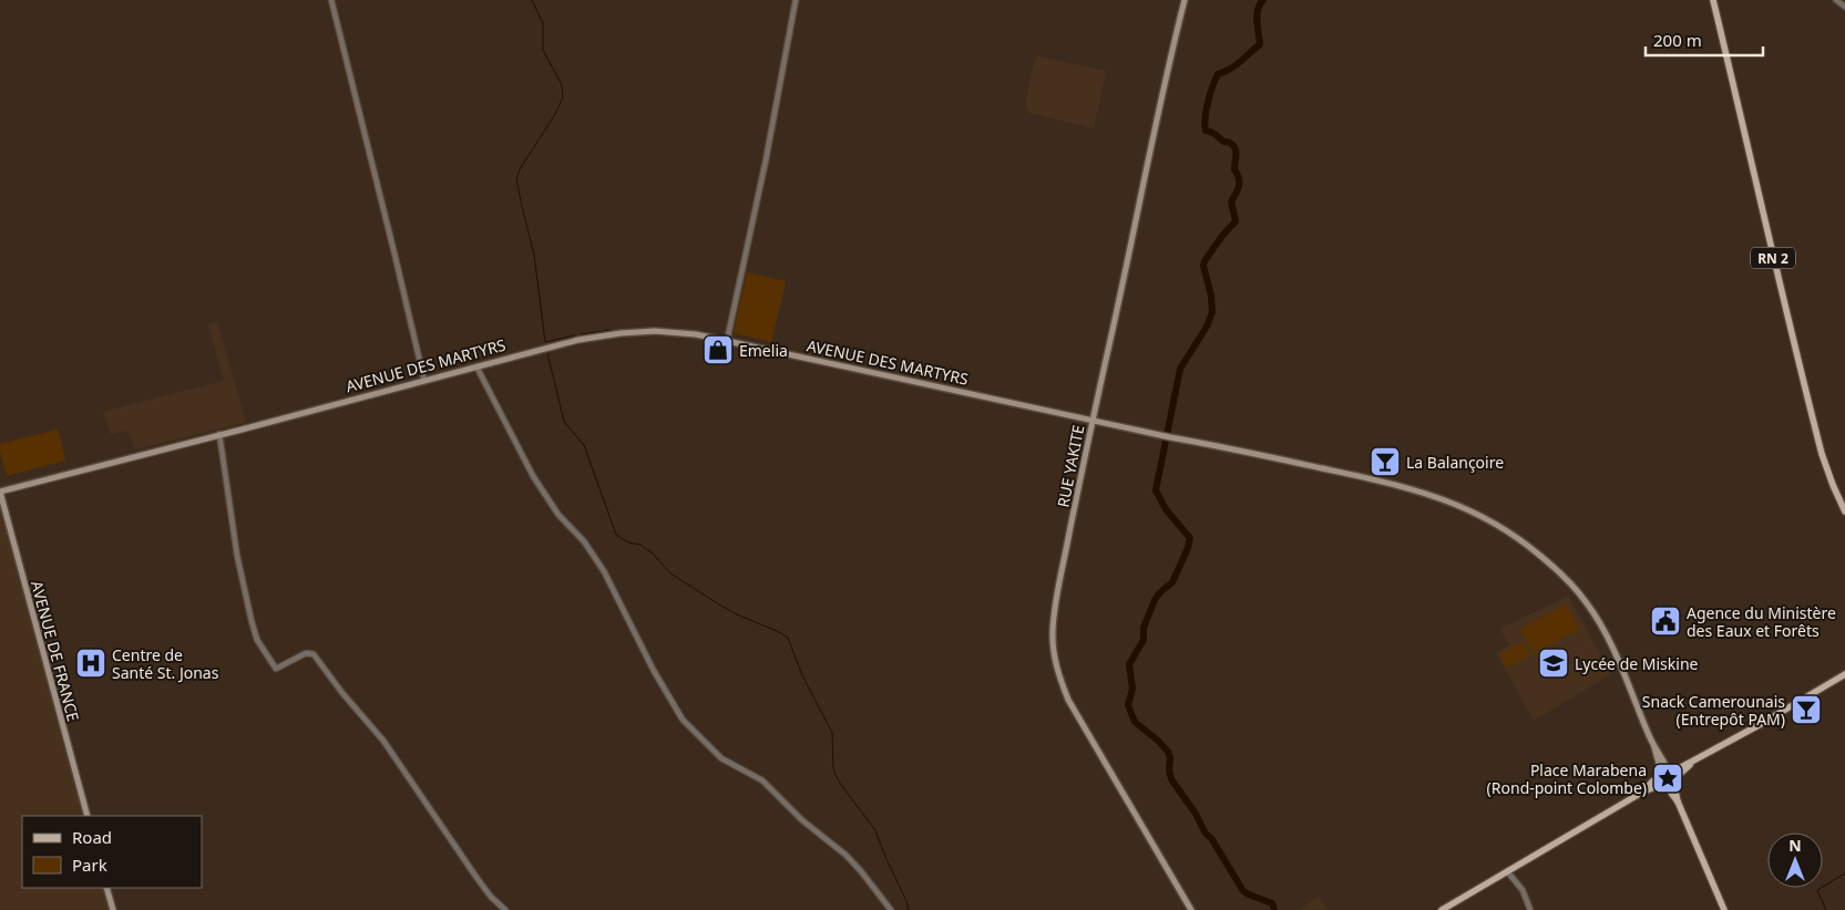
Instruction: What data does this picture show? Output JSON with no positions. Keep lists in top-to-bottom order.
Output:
{
  "streets": {
    "main road": [
      "RN 2",
      "AVENUE DES MARTYRS",
      "RUE YAKITE",
      "AVENUE DE FRANCE"
    ]
  },
  "crossings": [
    ["AVENUE DES MARTYRS", "RUE YAKITE"],
    ["AVENUE DES MARTYRS", "AVENUE DE FRANCE"]
  ],
  "places": {
    "shop": ["Emelia"],
    "bar": ["La Balançoire", "Snack Camerounais (Entrepôt PAM)"],
    "public building": ["Agence du Ministère des Eaux et Forêts"],
    "hospital": ["Centre de Santé St. Jonas"],
    "school or university": ["Lycée de Miskine"],
    "place": ["Place Marabena (Rond-point Colombe)"]
  },
  "legend": ["Road", "Park"],
  "scale_bar": "200 m",
  "north": "top"
}
